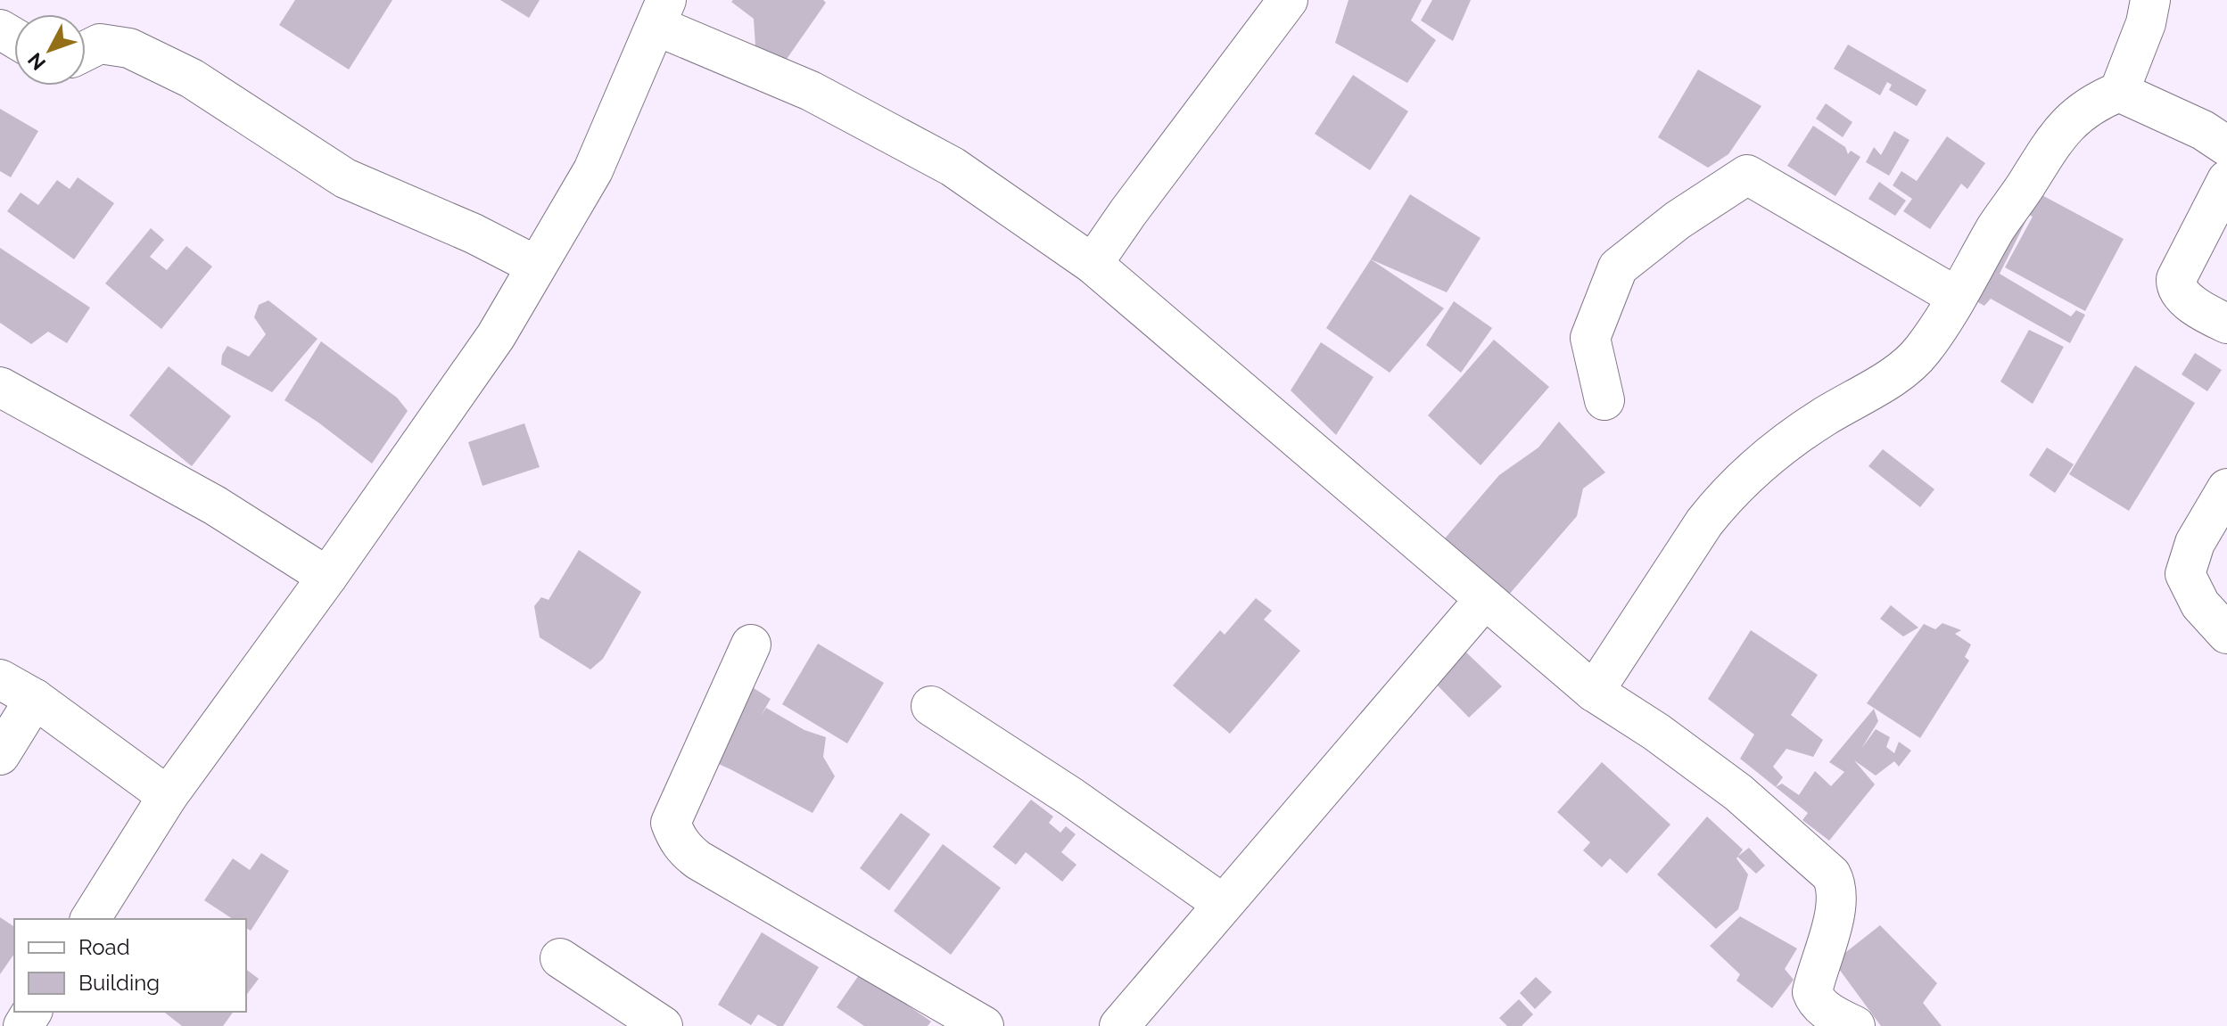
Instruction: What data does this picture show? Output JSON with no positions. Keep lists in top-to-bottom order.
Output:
{
  "legend": ["Road", "Building"],
  "north": "bottom left"
}
